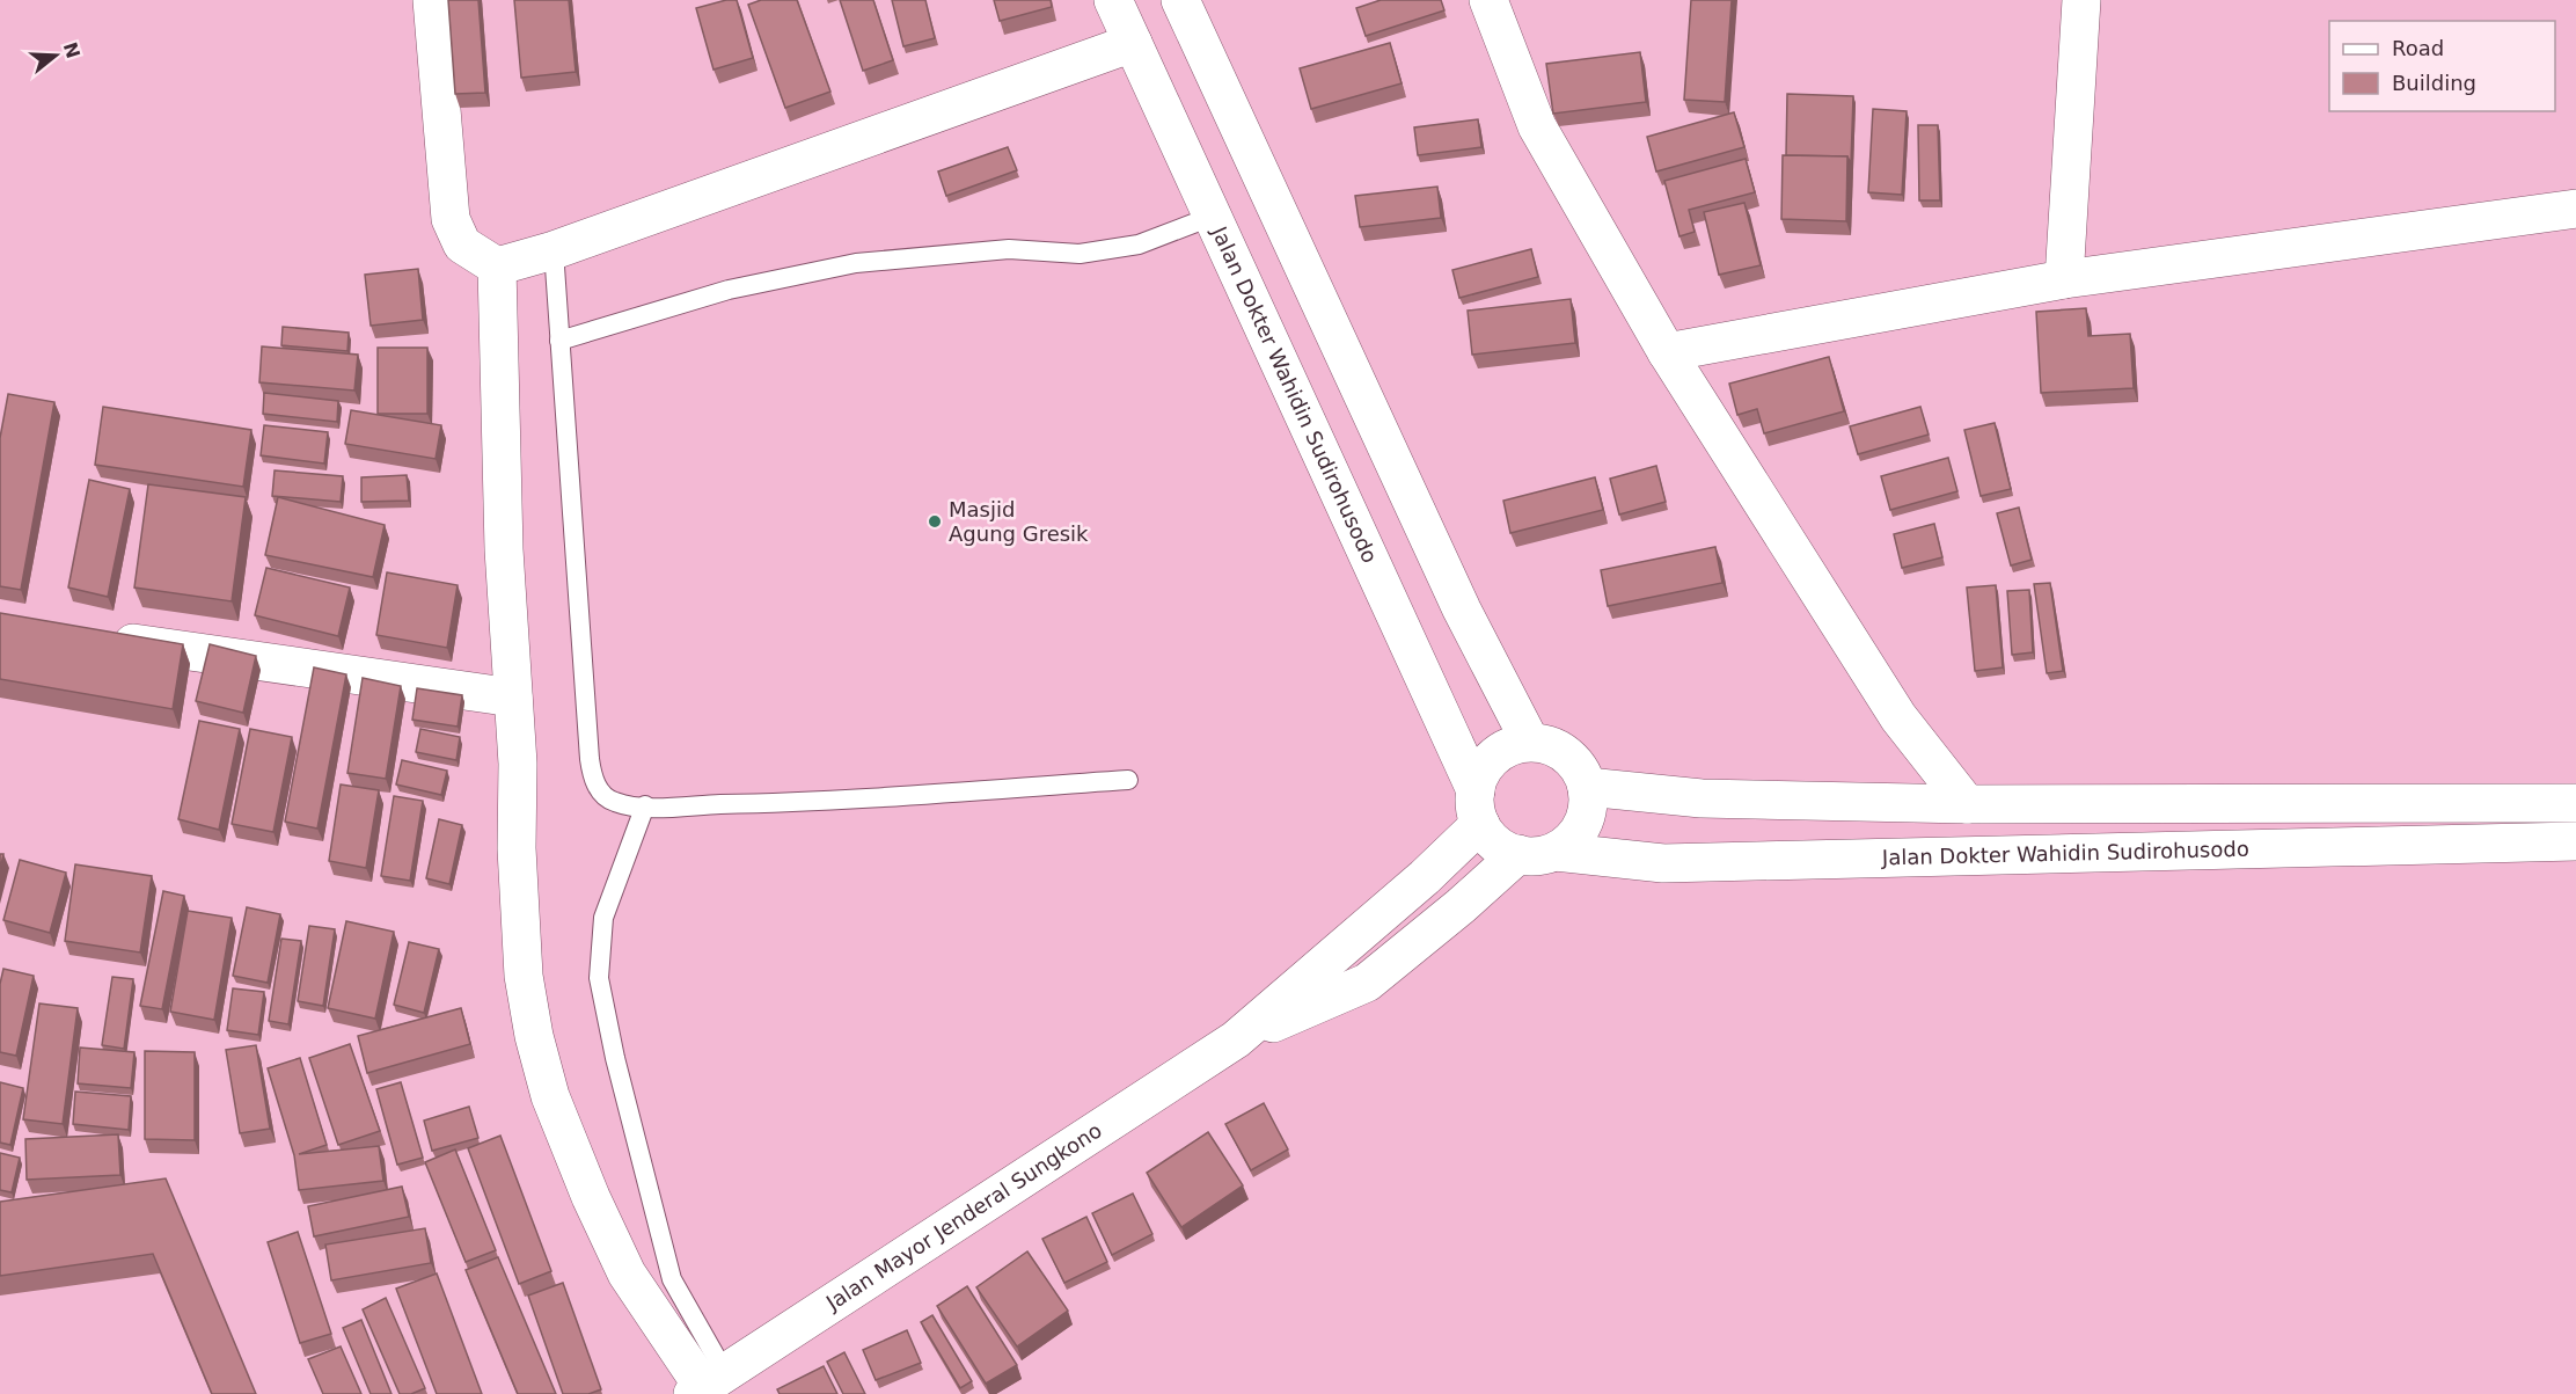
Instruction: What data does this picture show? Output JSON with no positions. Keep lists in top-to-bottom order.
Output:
{
  "streets": {
    "main road": ["Jalan Dokter Wahidin Sudirohusodo", "Jalan Mayor Jenderal Sungkono"]
  },
  "crossings": [
    ["Jalan Dokter Wahidin Sudirohusodo", "Jalan Mayor Jenderal Sungkono"]
  ],
  "places": ["Masjid Agung Gresik"],
  "legend": ["Road", "Building"],
  "north": "right"
}
